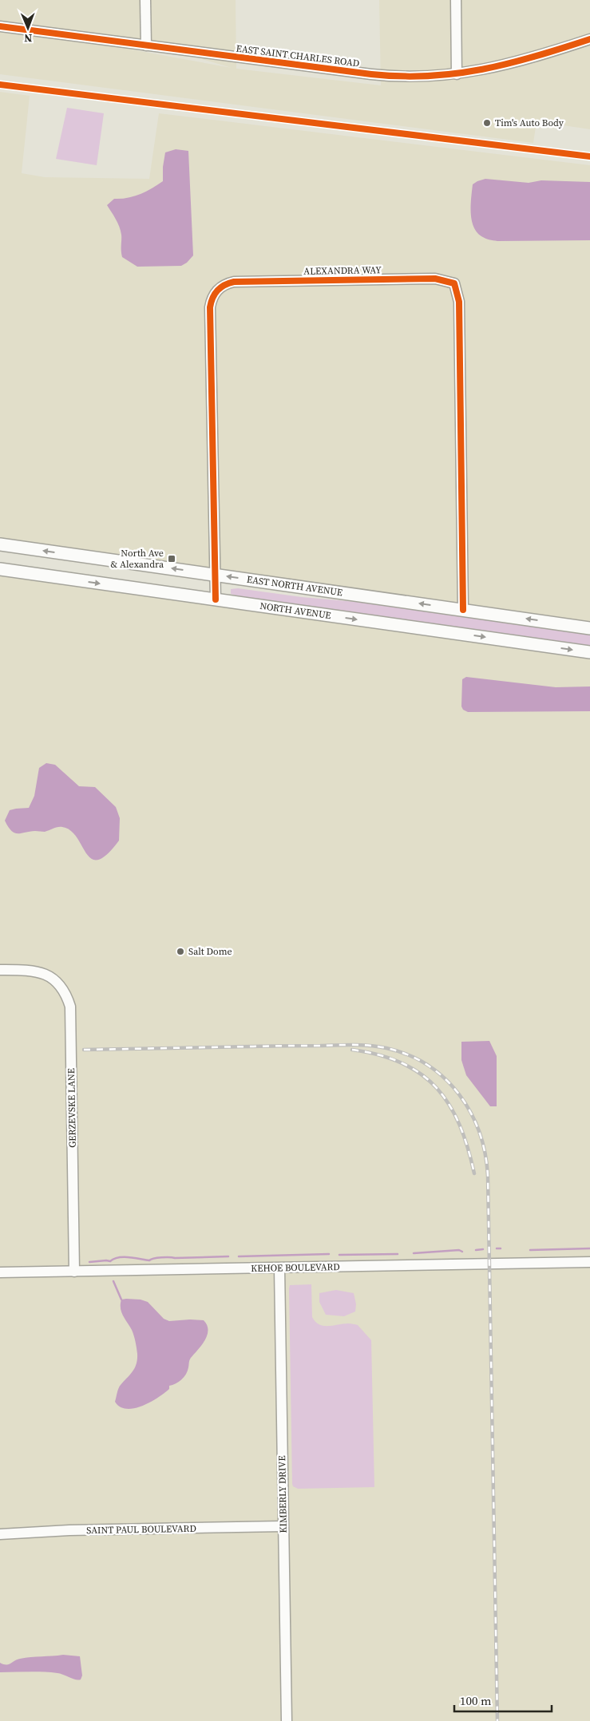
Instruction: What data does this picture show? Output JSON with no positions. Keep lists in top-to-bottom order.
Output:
{
  "streets": {
    "main road": ["EAST NORTH AVENUE", "NORTH AVENUE"],
    "street": [
      "EAST SAINT CHARLES ROAD",
      "ALEXANDRA WAY",
      "GERZEVSKE LANE",
      "KEHOE BOULEVARD",
      "KIMBERLY DRIVE",
      "SAINT PAUL BOULEVARD"
    ]
  },
  "crossings": [
    ["ALEXANDRA WAY", "EAST NORTH AVENUE"],
    ["ALEXANDRA WAY", "NORTH AVENUE"],
    ["GERZEVSKE LANE", "KEHOE BOULEVARD"],
    ["KEHOE BOULEVARD", "KIMBERLY DRIVE"],
    ["KIMBERLY DRIVE", "SAINT PAUL BOULEVARD"]
  ],
  "one_way": ["EAST NORTH AVENUE", "NORTH AVENUE"],
  "places": {
    "other": ["Tim's Auto Body", "Salt Dome"],
    "transit": ["North Ave & Alexandra"]
  },
  "scale_bar": "100 m",
  "north": "bottom"
}
